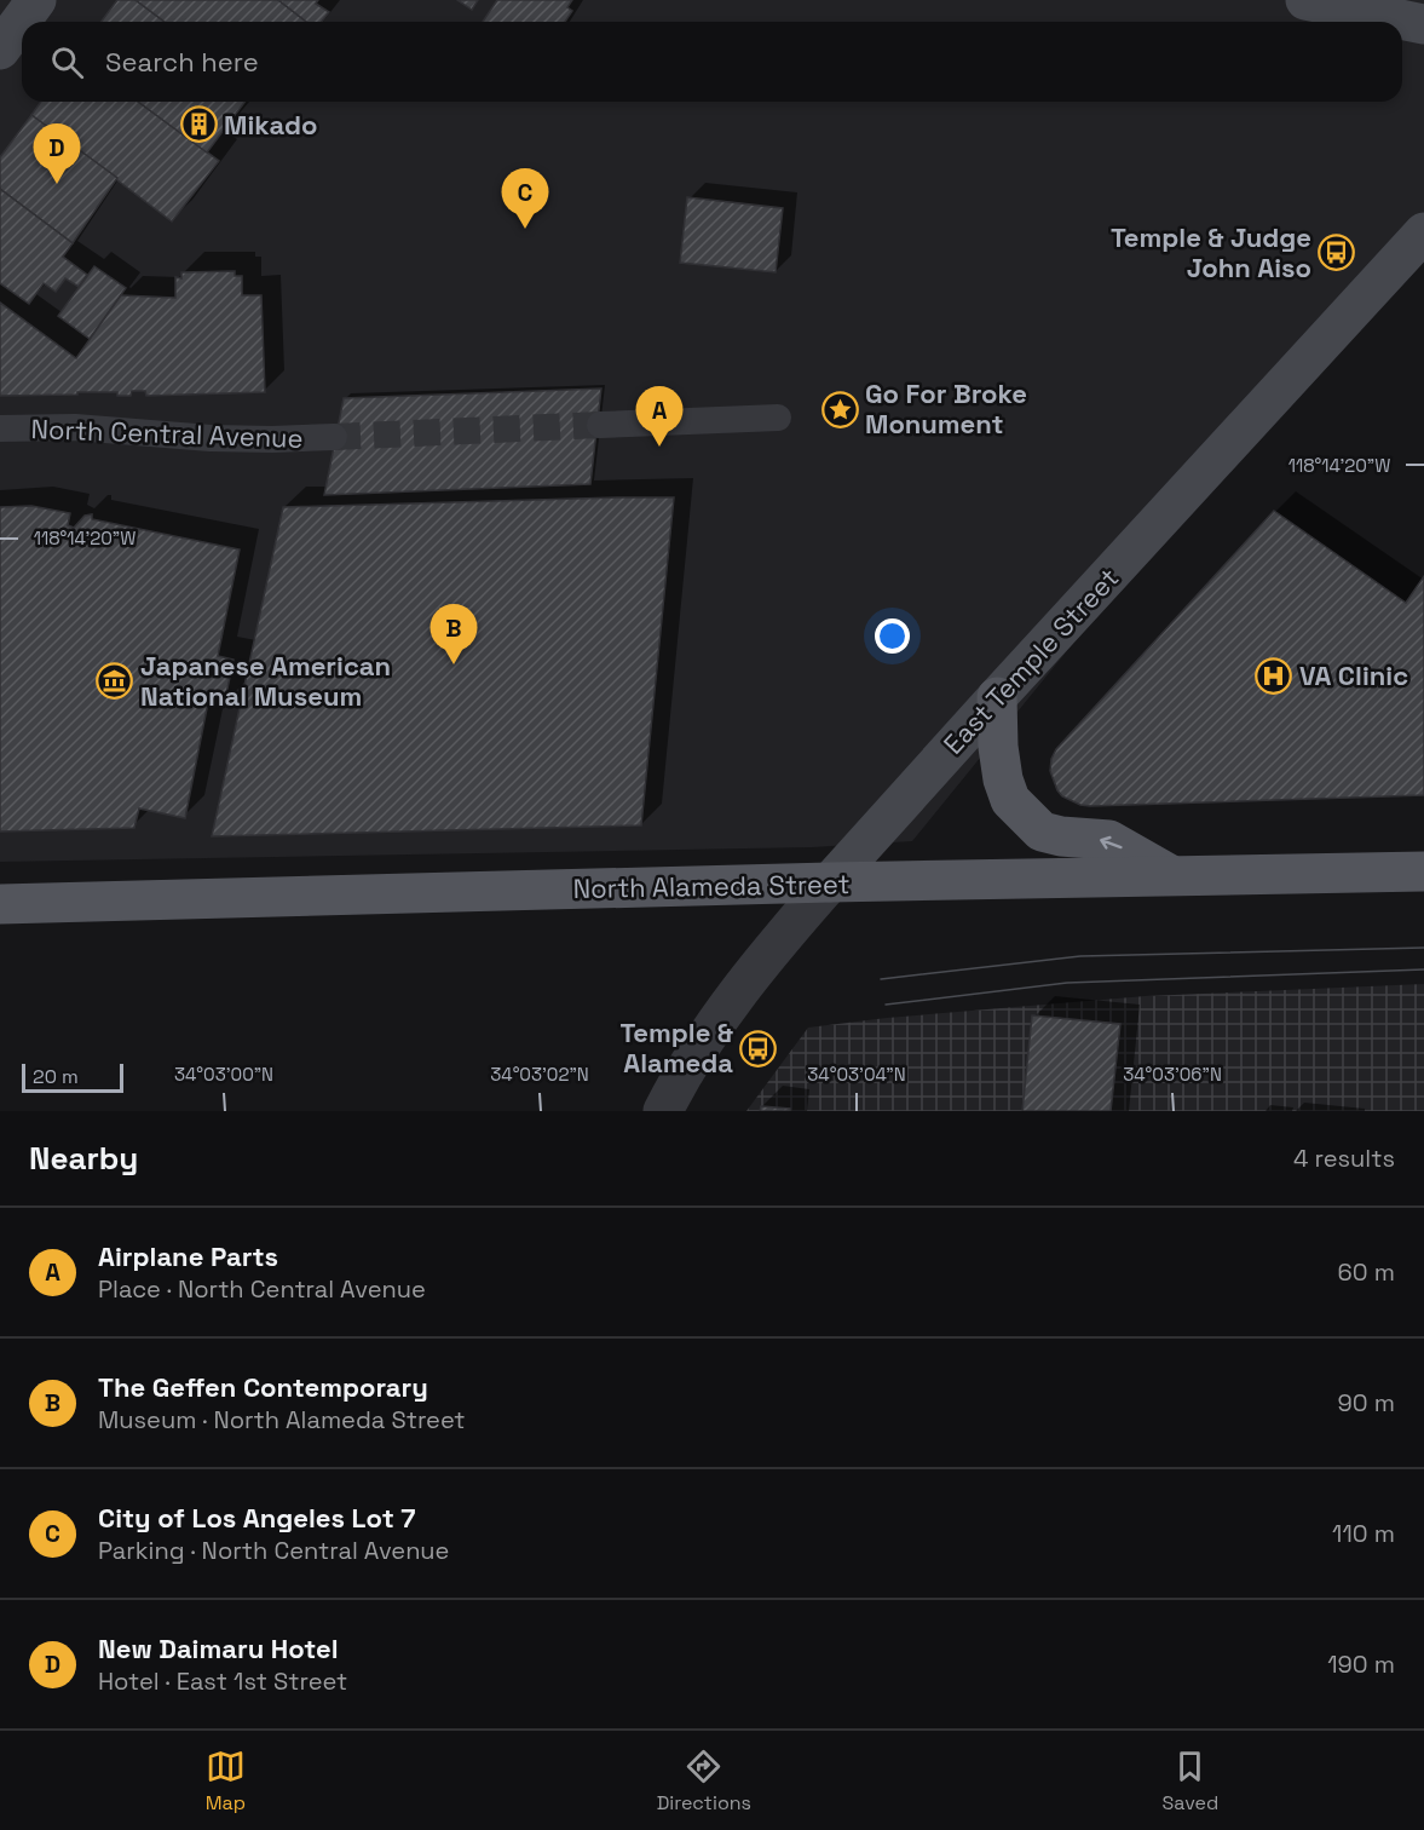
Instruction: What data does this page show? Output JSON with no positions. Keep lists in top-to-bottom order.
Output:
{
  "streets": {
    "main road": ["East Temple Street", "North Alameda Street"],
    "street": ["North Central Avenue"]
  },
  "crossings": [
    ["East Temple Street", "North Alameda Street"]
  ],
  "places": {
    "building": ["Mikado"],
    "bus stop": ["Temple & Judge John Aiso", "Temple & Alameda"],
    "place": ["Go For Broke Monument"],
    "hospital": ["VA Clinic"],
    "museum": ["Japanese American National Museum"]
  },
  "scale_bar": "20 m",
  "page": {
    "search": "Search here",
    "pins": [
      "D",
      "C",
      "A",
      "B"
    ],
    "scale": "20 m",
    "heading": ["Nearby", "4 results"],
    "list": [
      {
        "mark": "A",
        "name": "Airplane Parts",
        "note": "Place · North Central Avenue",
        "value": "60 m"
      },
      {
        "mark": "B",
        "name": "The Geffen Contemporary",
        "note": "Museum · North Alameda Street",
        "value": "90 m"
      },
      {
        "mark": "C",
        "name": "City of Los Angeles Lot 7",
        "note": "Parking · North Central Avenue",
        "value": "110 m"
      },
      {
        "mark": "D",
        "name": "New Daimaru Hotel",
        "note": "Hotel · East 1st Street",
        "value": "190 m"
      }
    ],
    "nav": ["Map", "Directions", "Saved"]
  },
  "coordinates": [
    "118°14'20\"W",
    "34°03'00\"N",
    "34°03'02\"N",
    "34°03'04\"N",
    "34°03'06\"N"
  ]
}
